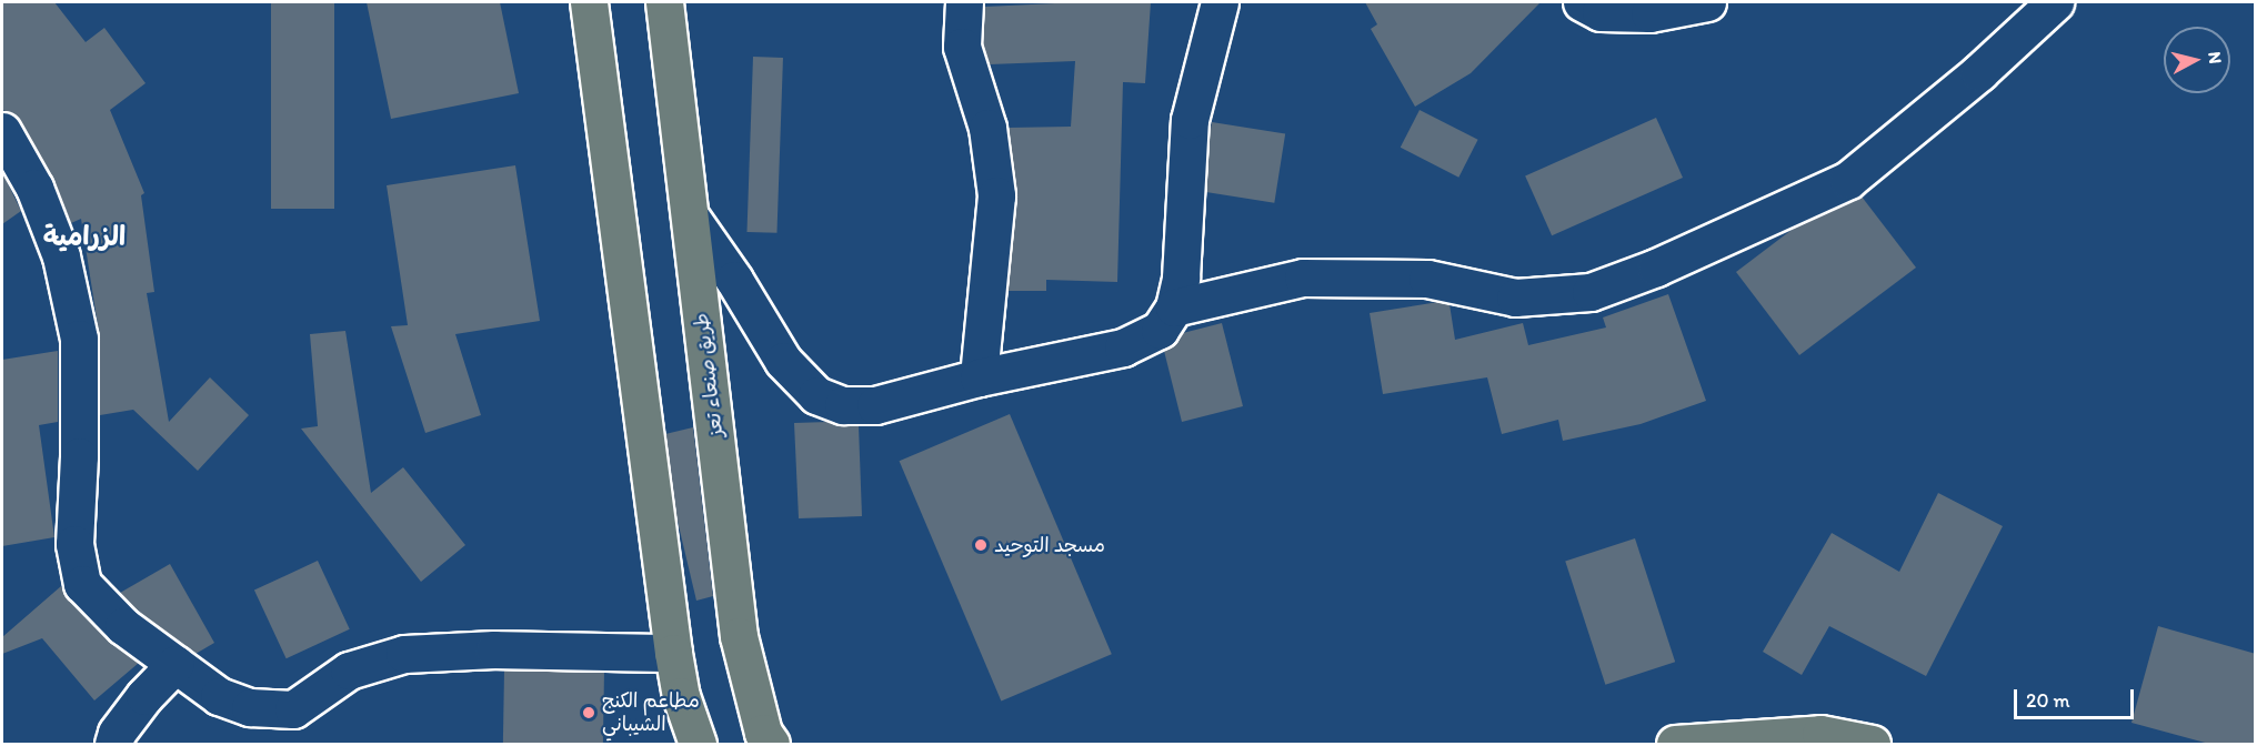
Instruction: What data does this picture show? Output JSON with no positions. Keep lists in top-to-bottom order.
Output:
{
  "streets": {
    "highway": ["طريق صنعاء تعز"]
  },
  "districts": ["الزرامية"],
  "places": ["مسجد التوحيد", "مطاعم الكنج الشيباني"],
  "scale_bar": "20 m",
  "north": "right"
}
